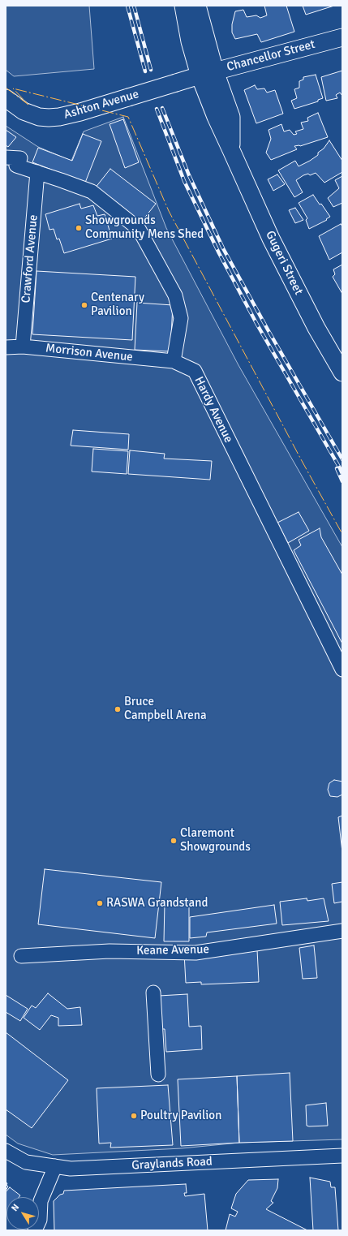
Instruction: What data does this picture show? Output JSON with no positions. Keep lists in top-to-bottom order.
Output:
{
  "streets": {
    "main road": ["Chancellor Street", "Ashton Avenue", "Gugeri Street"],
    "street": [
      "Crawford Avenue",
      "Morrison Avenue",
      "Hardy Avenue",
      "Keane Avenue",
      "Graylands Road"
    ]
  },
  "crossings": [
    ["Chancellor Street", "Ashton Avenue"],
    ["Chancellor Street", "Gugeri Street"],
    ["Ashton Avenue", "Gugeri Street"],
    ["Crawford Avenue", "Morrison Avenue"],
    ["Morrison Avenue", "Hardy Avenue"]
  ],
  "places": [
    "Showgrounds Community Mens Shed",
    "Centenary Pavilion",
    "Bruce Campbell Arena",
    "Claremont Showgrounds",
    "RASWA Grandstand",
    "Poultry Pavilion"
  ],
  "north": "top left"
}
